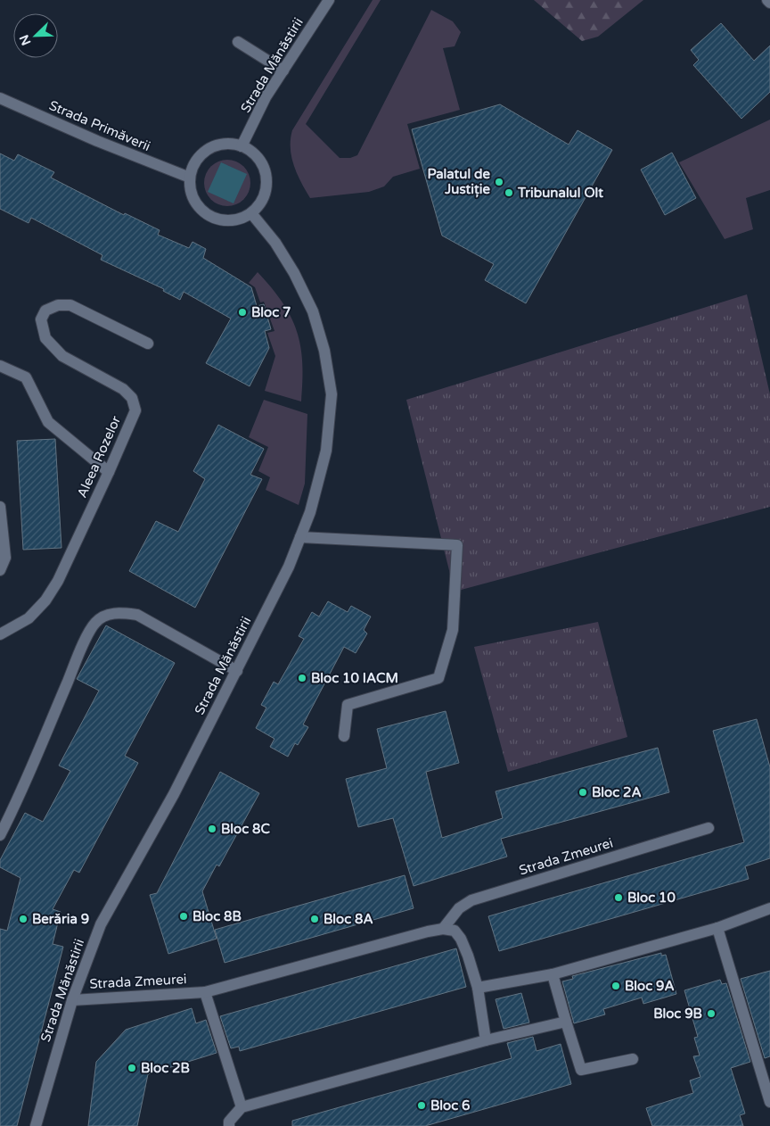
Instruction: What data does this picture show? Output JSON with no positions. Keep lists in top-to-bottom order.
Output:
{
  "streets": {
    "street": [
      "Strada Mănăstirii",
      "Strada Primăverii",
      "Aleea Rozelor",
      "Strada Zmeurei"
    ]
  },
  "crossings": [
    ["Strada Mănăstirii", "Strada Primăverii"],
    ["Strada Mănăstirii", "Strada Zmeurei"]
  ],
  "places": [
    "Palatul de Justiție",
    "Tribunalul Olt",
    "Bloc 7",
    "Bloc 10 IACM",
    "Bloc 2A",
    "Bloc 8C",
    "Bloc 10",
    "Bloc 8B",
    "Berăria 9",
    "Bloc 8A",
    "Bloc 9A",
    "Bloc 9B",
    "Bloc 2B",
    "Bloc 6"
  ],
  "north": "bottom left"
}
